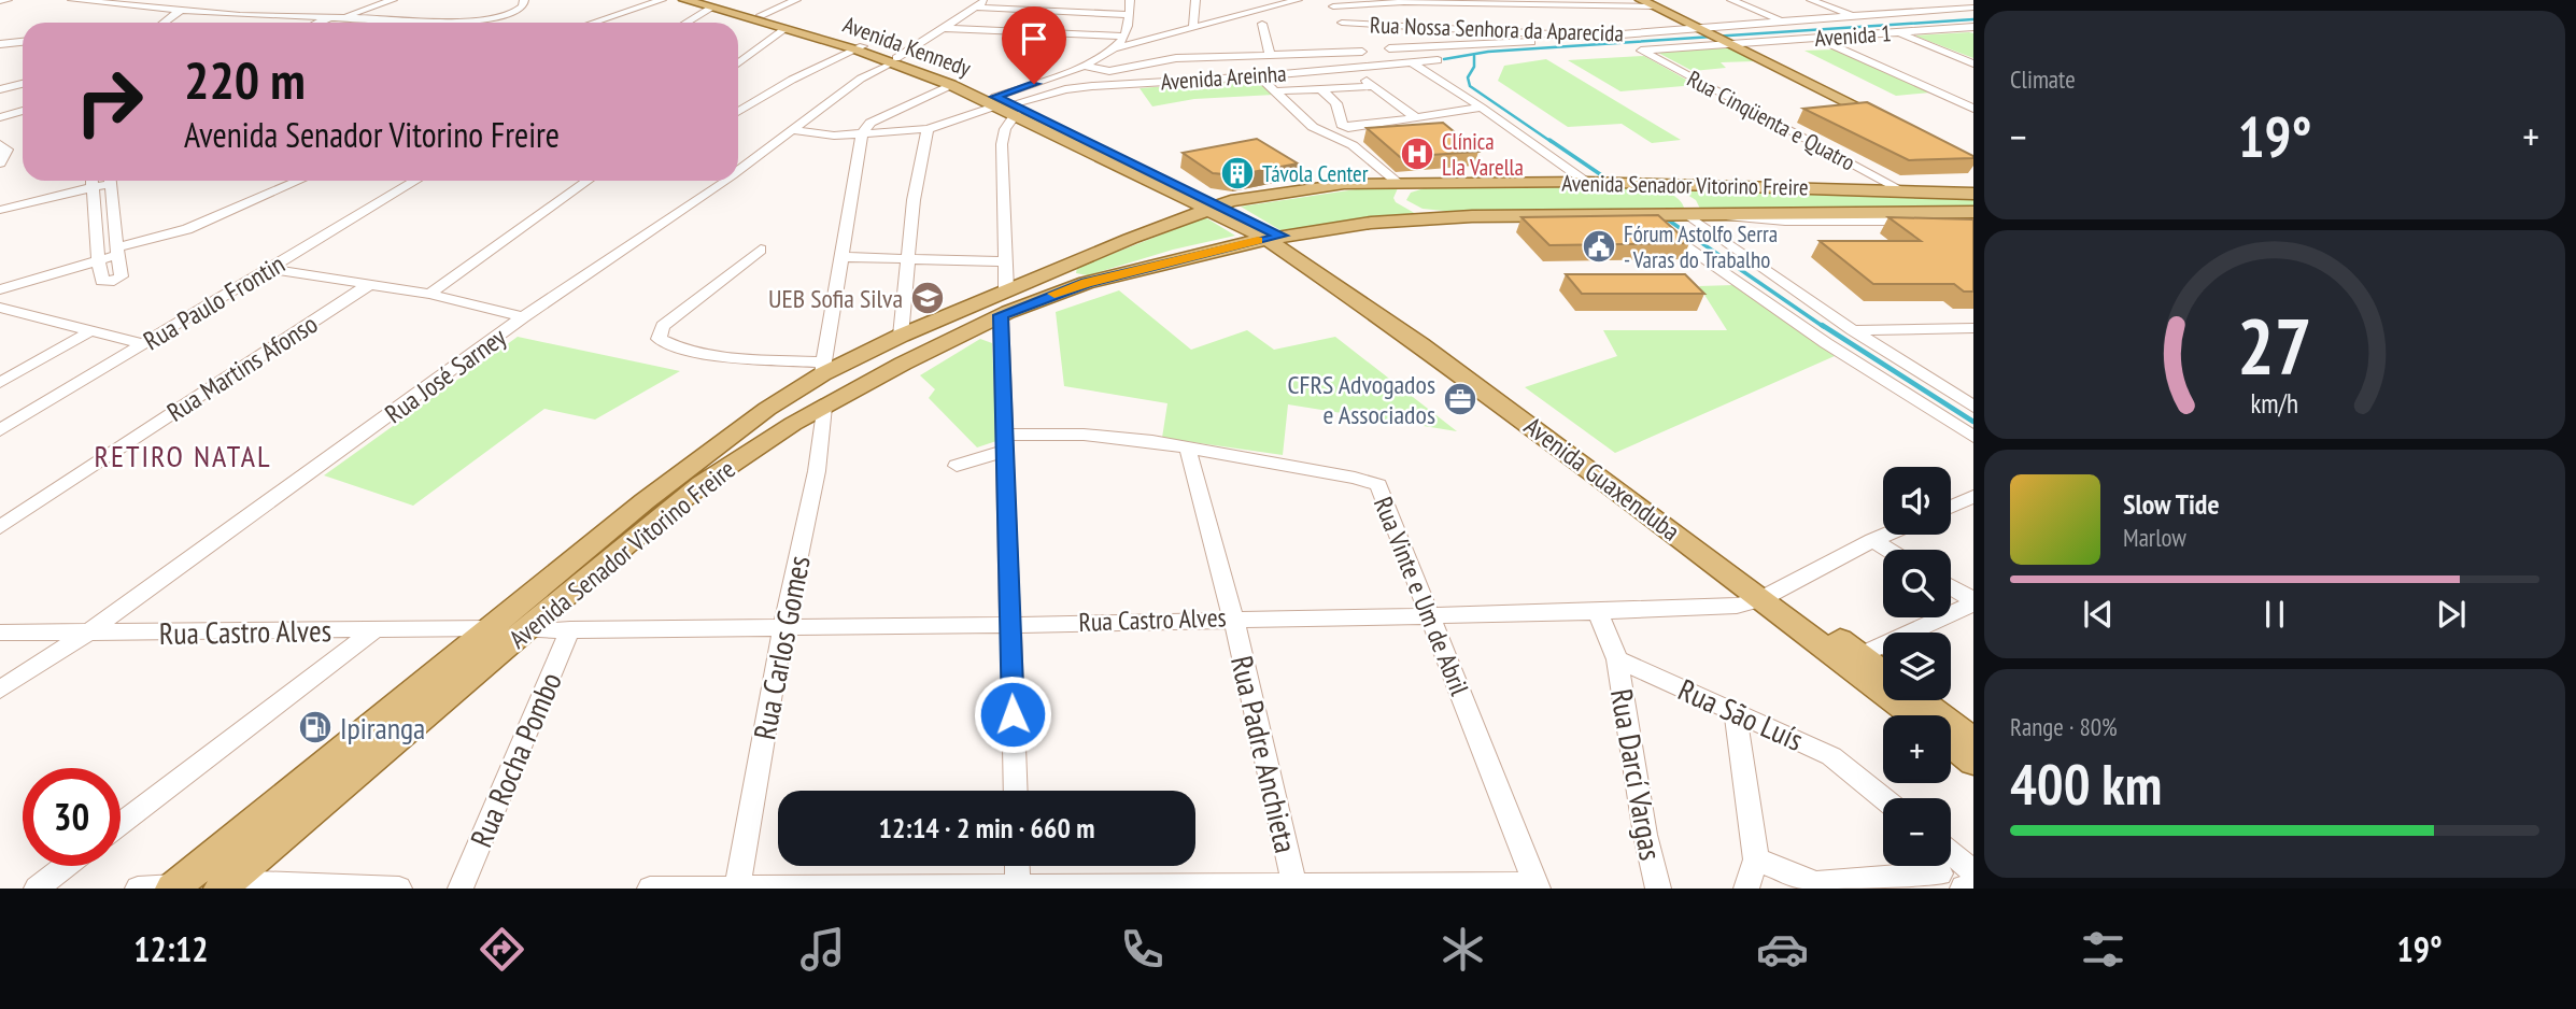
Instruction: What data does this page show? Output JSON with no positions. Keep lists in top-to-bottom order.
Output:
{
  "streets": {
    "main road": ["Avenida Kennedy", "Avenida Senador Vitorino Freire", "Avenida Guaxenduba"],
    "street": [
      "Rua Nossa Senhora da Aparecida",
      "Avenida 1",
      "Avenida Areinha",
      "Rua Cinqüenta e Quatro",
      "Rua Paulo Frontin",
      "Rua Martins Afonso",
      "Rua José Sarney",
      "Rua Vinte e Um de Abril",
      "Rua Castro Alves",
      "Rua Carlos Gomes",
      "Rua São Luís",
      "Rua Padre Anchieta",
      "Rua Rocha Pombo",
      "Rua Darcí Vargas"
    ]
  },
  "crossings": [
    ["Avenida 1", "Rua Cinqüenta e Quatro"],
    ["Avenida Kennedy", "Avenida Areinha"],
    ["Avenida Kennedy", "Avenida Senador Vitorino Freire"],
    ["Avenida Kennedy", "Rua José Sarney"],
    ["Avenida Kennedy", "Avenida Guaxenduba"],
    ["Rua Cinqüenta e Quatro", "Avenida Senador Vitorino Freire"],
    ["Avenida Senador Vitorino Freire", "Avenida Guaxenduba"],
    ["Avenida Senador Vitorino Freire", "Rua Castro Alves"],
    ["Avenida Senador Vitorino Freire", "Rua Carlos Gomes"],
    ["Rua José Sarney", "Rua Castro Alves"],
    ["Avenida Guaxenduba", "Rua Castro Alves"],
    ["Rua Vinte e Um de Abril", "Rua Castro Alves"],
    ["Rua Vinte e Um de Abril", "Rua Padre Anchieta"],
    ["Rua Castro Alves", "Rua Carlos Gomes"],
    ["Rua Castro Alves", "Rua Padre Anchieta"],
    ["Rua Castro Alves", "Rua Rocha Pombo"],
    ["Rua São Luís", "Rua Darcí Vargas"]
  ],
  "districts": ["RETIRO NATAL"],
  "places": {
    "hospital": ["Clínica LIa Varella"],
    "building": ["Távola Center"],
    "public building": ["Fórum Astolfo Serra - Varas do Trabalho"],
    "school or university": ["UEB Sofia Silva"],
    "office": ["CFRS Advogados e Associados"],
    "fuel station": ["Ipiranga"]
  },
  "page": {
    "tile": [
      "Climate",
      ["Range · 80%", "400 km"]
    ],
    "turn": ["220 m", "Avenida Senador Vitorino Freire"],
    "heat": ["−", "19°", "+"],
    "map_buttons": ["+", "−"],
    "song": ["Slow Tide", "Marlow"],
    "limit": "30",
    "trip": "12:14 · 2 min · 660 m",
    "tabs": ["12:12", "19°"],
    "gauge": ["27", "km/h"]
  }
}
